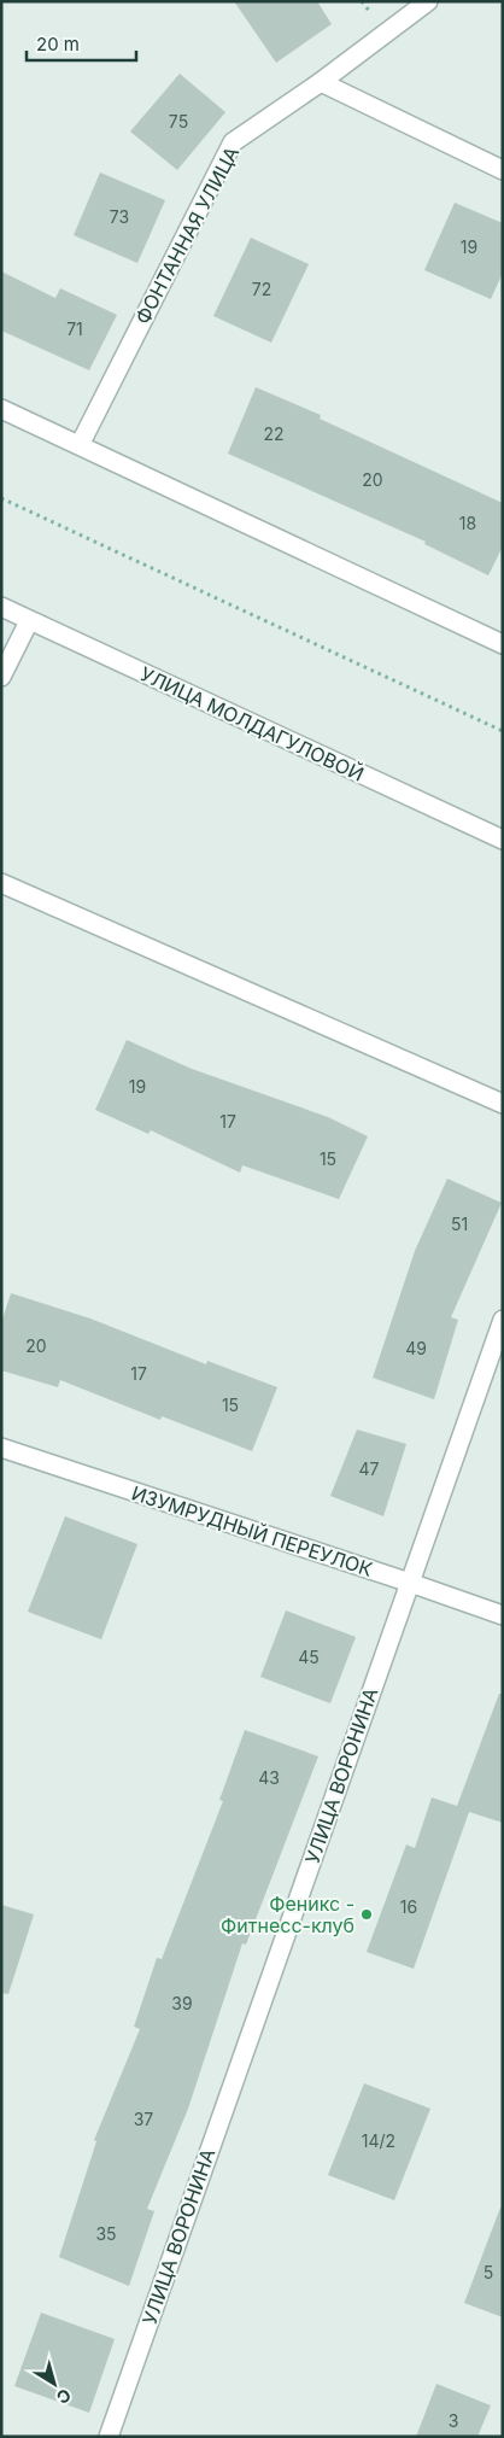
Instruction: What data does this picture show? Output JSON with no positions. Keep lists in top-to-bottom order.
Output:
{
  "streets": {
    "street": [
      "ФОНТАННАЯ УЛИЦА",
      "УЛИЦА МОЛДАГУЛОВОЙ",
      "ИЗУМРУДНЫЙ ПЕРЕУЛОК",
      "УЛИЦА ВОРОНИНА"
    ]
  },
  "crossings": [
    ["ИЗУМРУДНЫЙ ПЕРЕУЛОК", "УЛИЦА ВОРОНИНА"]
  ],
  "places": ["Феникс - Фитнесс-клуб"],
  "house_numbers": [
    "75",
    "73",
    "19",
    "72",
    "71",
    "22",
    "20",
    "18",
    "19",
    "17",
    "15",
    "51",
    "20",
    "49",
    "17",
    "15",
    "47",
    "45",
    "43",
    "16",
    "39",
    "37",
    "14/2",
    "35",
    "5",
    "3"
  ],
  "scale_bar": "20 m",
  "north": "bottom right"
}
